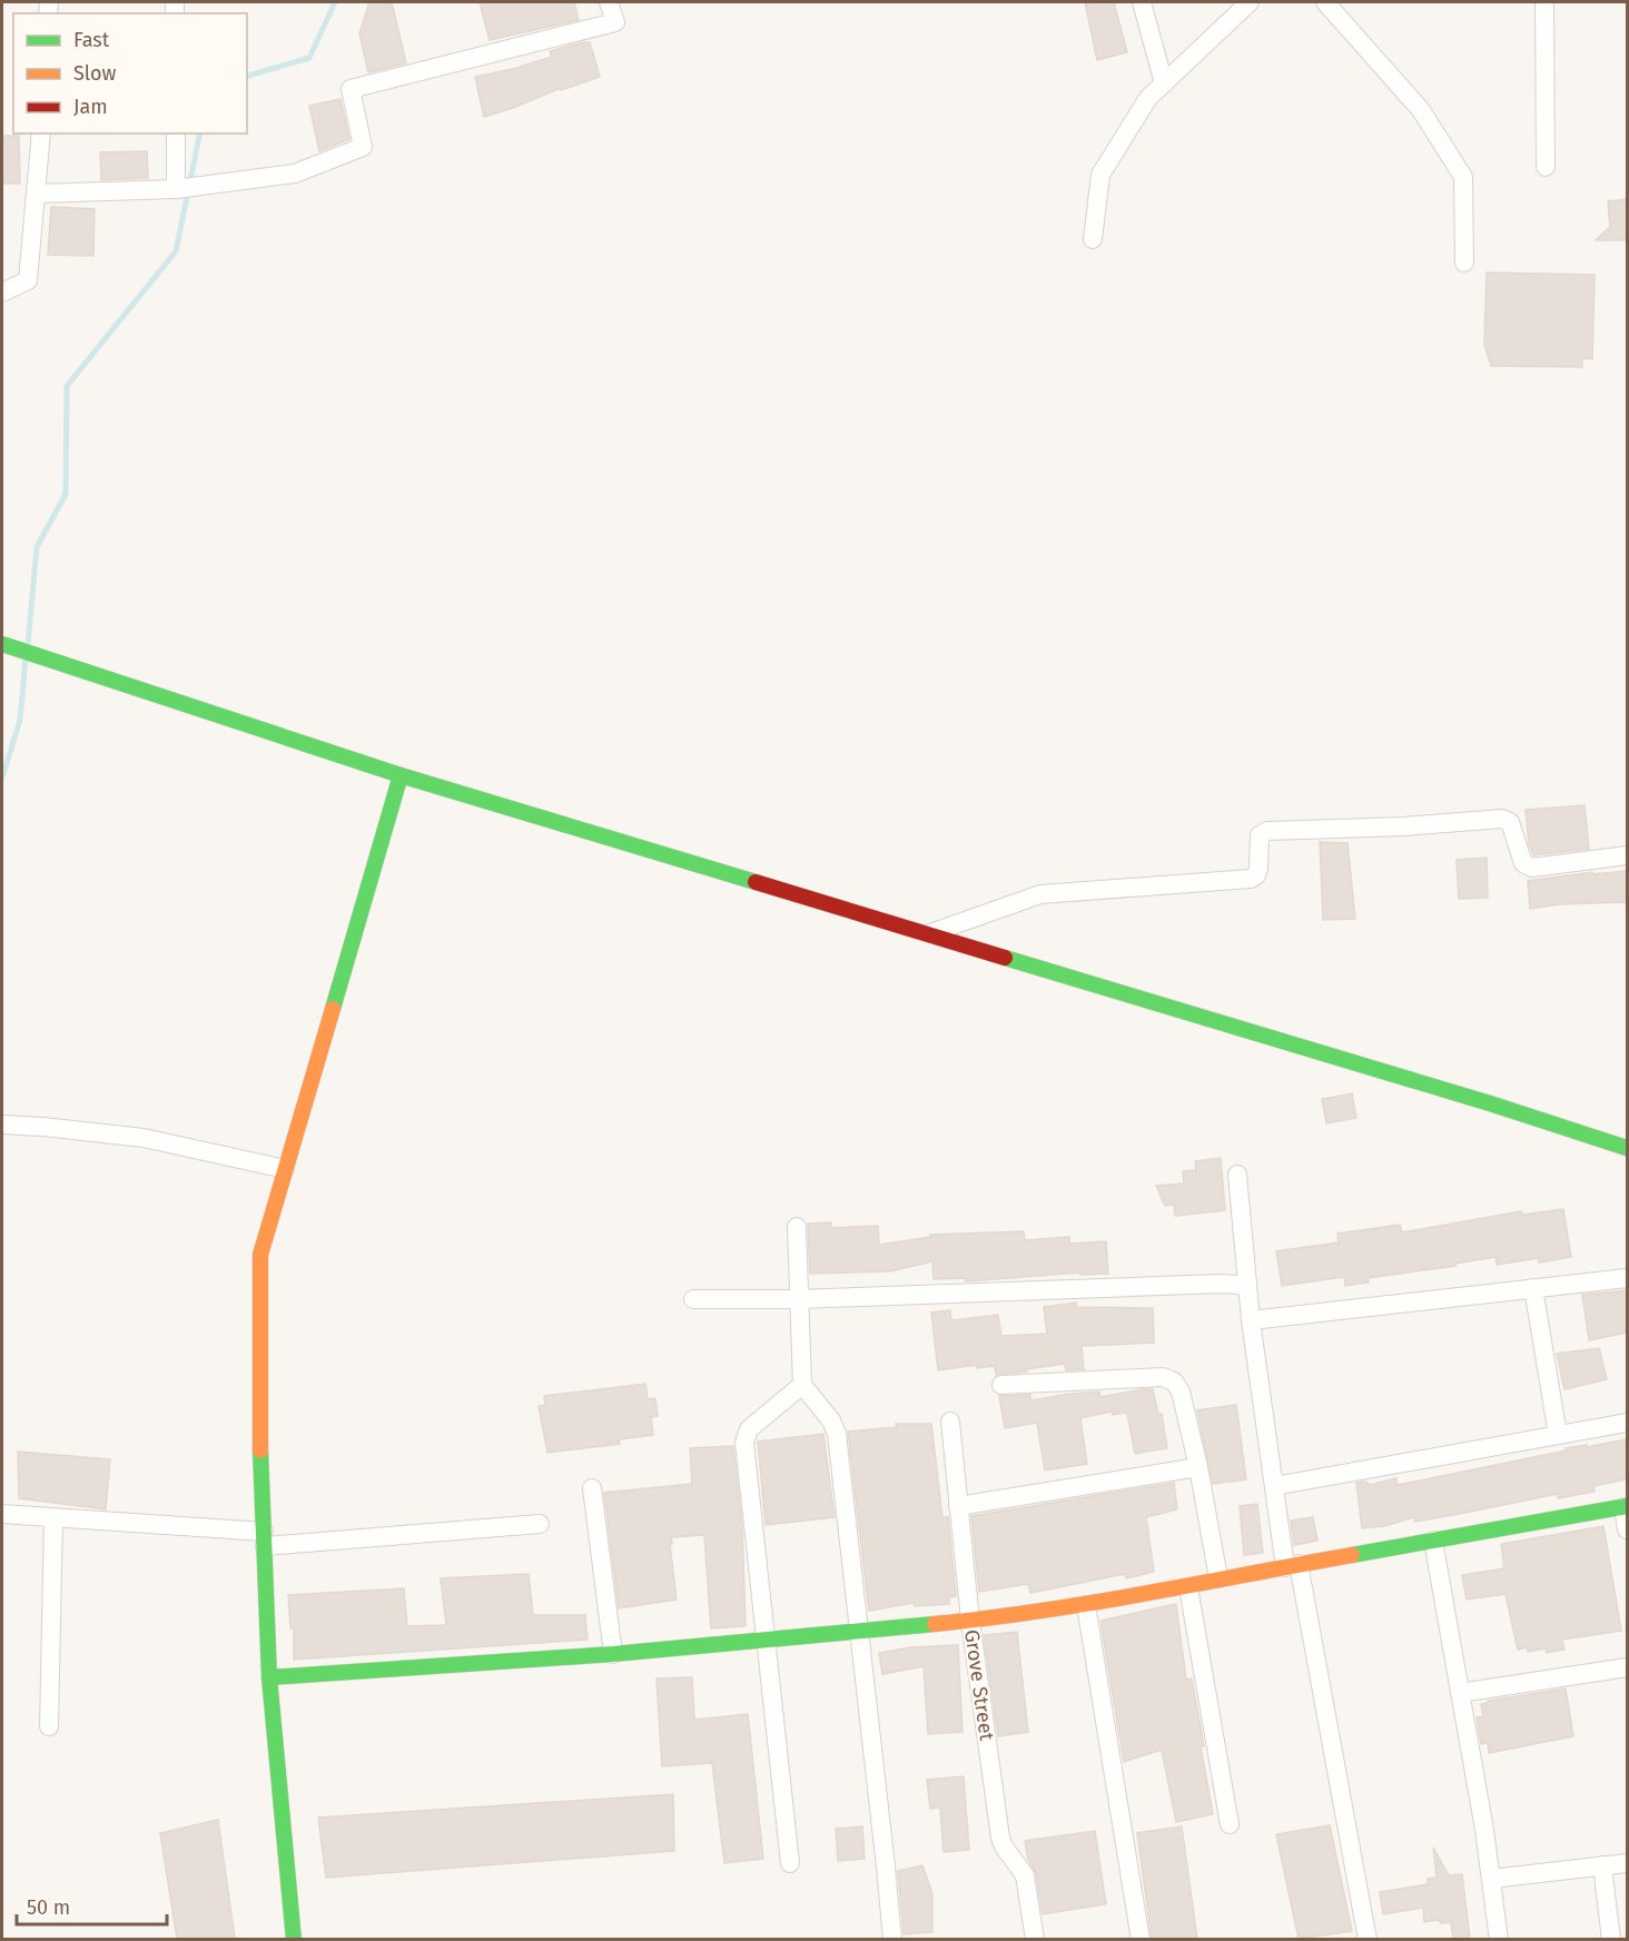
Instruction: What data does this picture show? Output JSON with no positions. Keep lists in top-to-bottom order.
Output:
{
  "streets": {
    "street": ["Grove Street"]
  },
  "legend": ["Fast", "Slow", "Jam"],
  "scale_bar": "50 m"
}
